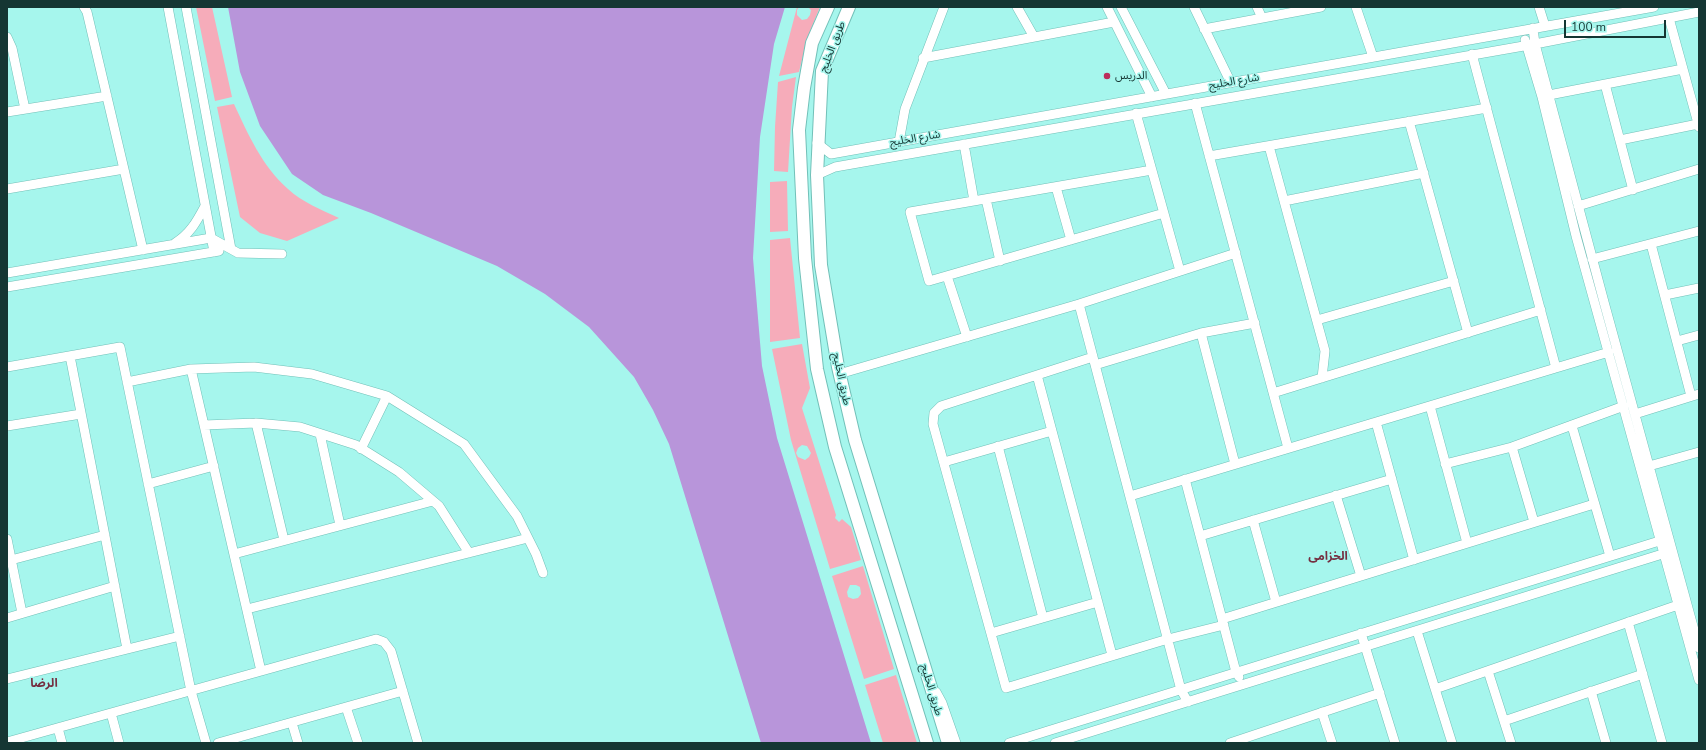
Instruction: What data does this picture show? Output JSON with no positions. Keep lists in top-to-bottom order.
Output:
{
  "streets": {
    "main road": ["طريق الخليج"],
    "street": ["شارع الخليج"]
  },
  "crossings": [
    ["طريق الخليج", "شارع الخليج"]
  ],
  "districts": ["الخزامى", "الرضا"],
  "places": ["الدريس"],
  "scale_bar": "100 m"
}
